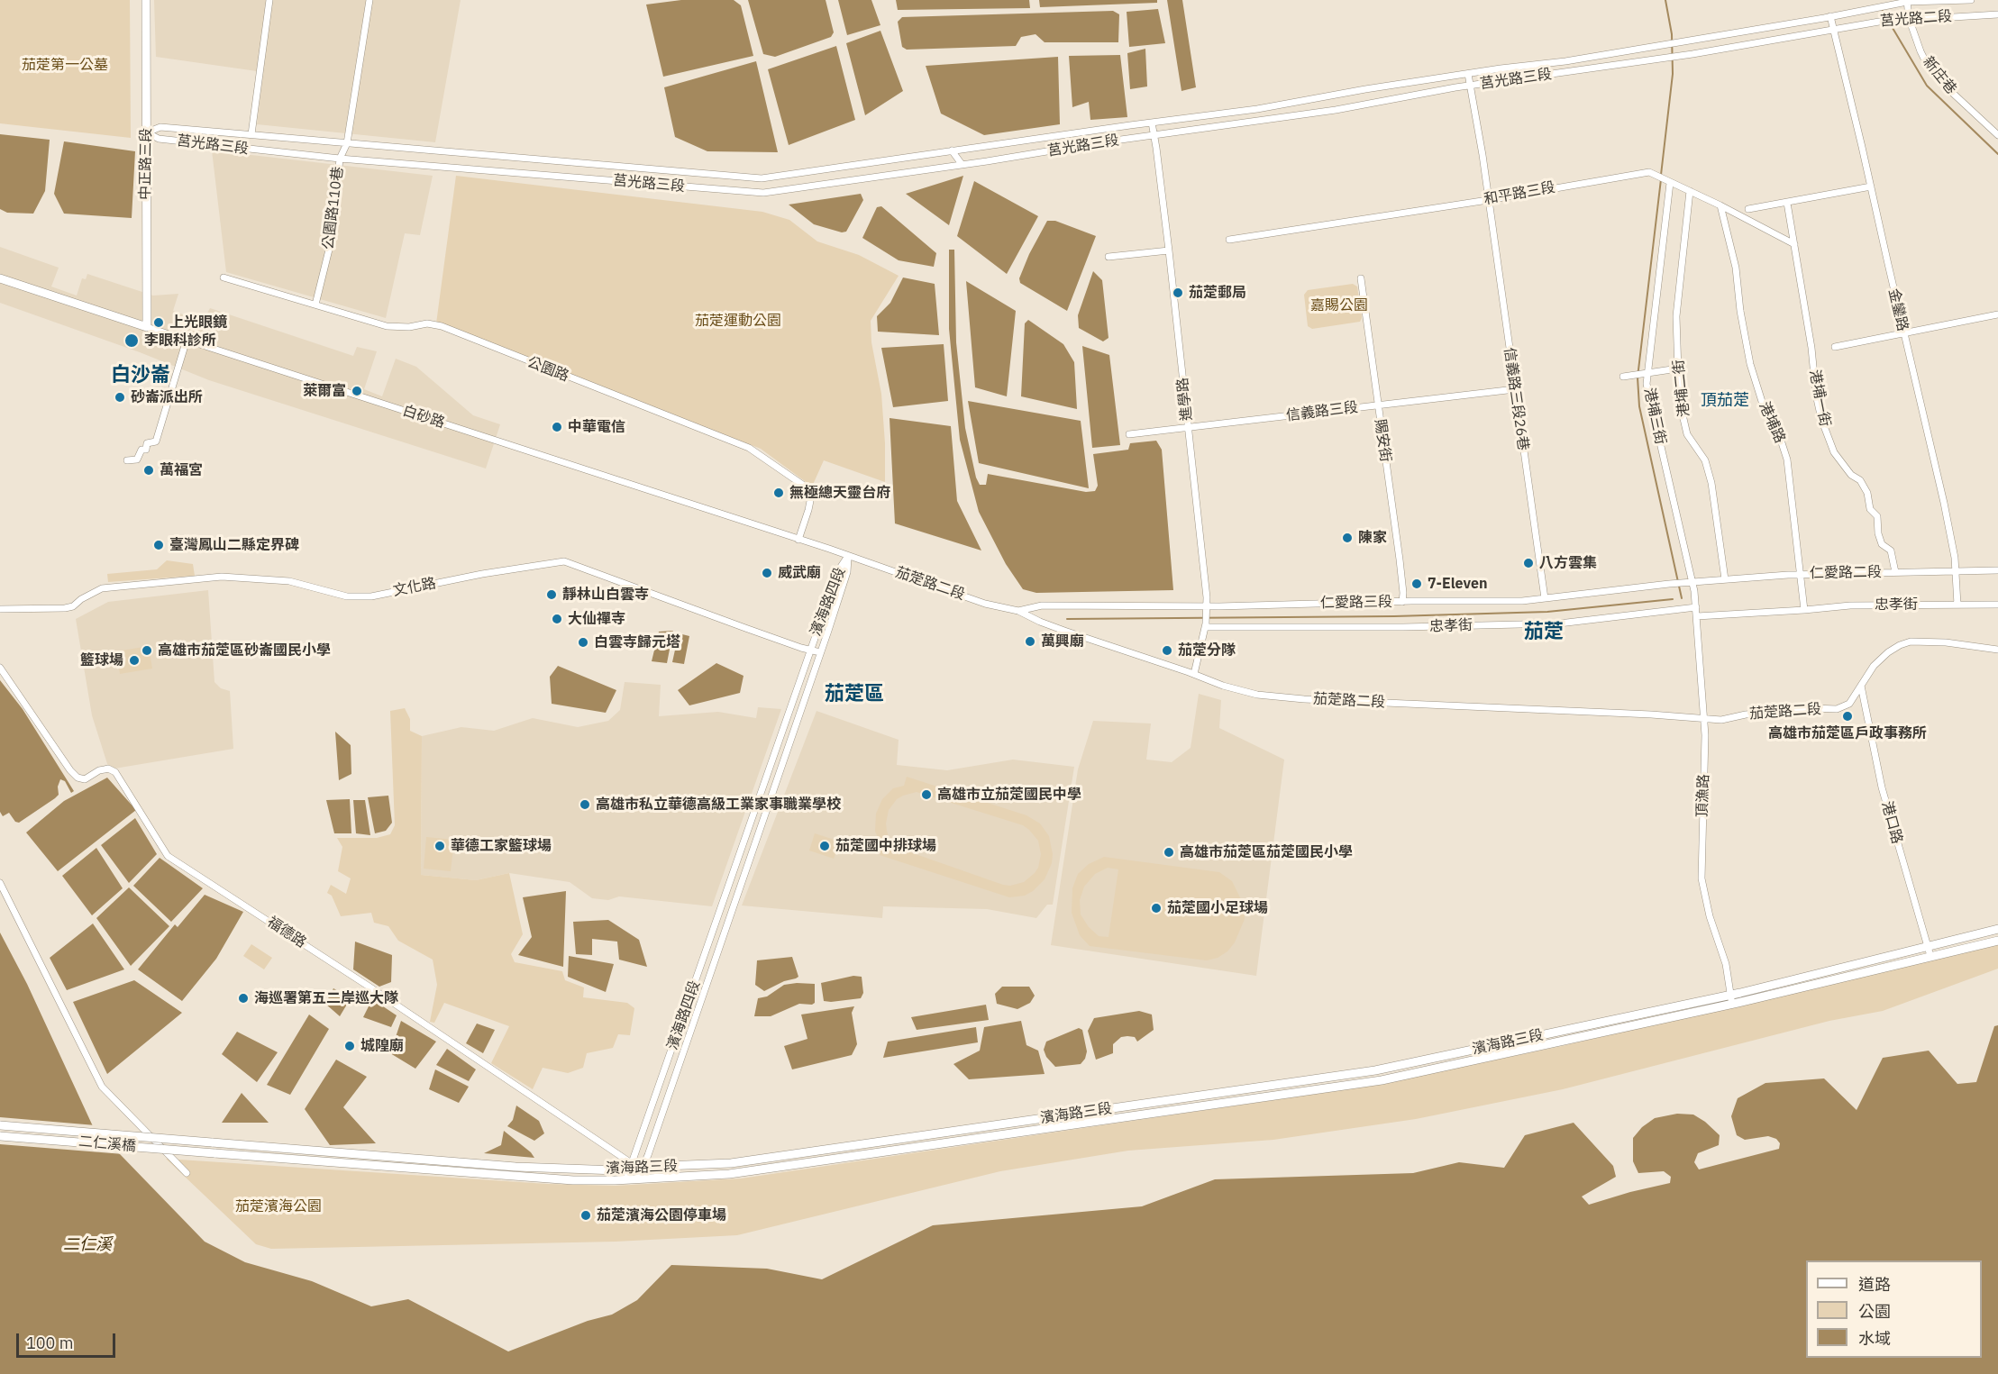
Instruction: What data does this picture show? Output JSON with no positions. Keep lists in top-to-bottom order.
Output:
{
  "streets": {
    "main road": [
      "中正路三段",
      "白砂路",
      "濱海路三段",
      "二仁溪橋"
    ],
    "street": [
      "莒光路二段",
      "新庄巷",
      "莒光路三段",
      "和平路三段",
      "公園路110巷",
      "金鑾路",
      "公園路",
      "港埔二街",
      "港埔一街",
      "進學路",
      "信義路三段26巷",
      "信義路三段",
      "港埔三街",
      "港埔路",
      "賜安街",
      "仁愛路二段",
      "茄萣路二段",
      "文化路",
      "濱海路四段",
      "仁愛路三段",
      "忠孝街",
      "頂漁路",
      "港口路",
      "福德路"
    ]
  },
  "crossings": [
    ["莒光路二段", "新庄巷"],
    ["莒光路二段", "莒光路三段"],
    ["莒光路二段", "金鑾路"],
    ["莒光路三段", "中正路三段"],
    ["莒光路三段", "公園路110巷"],
    ["莒光路三段", "金鑾路"],
    ["莒光路三段", "進學路"],
    ["莒光路三段", "信義路三段26巷"],
    ["中正路三段", "白砂路"],
    ["和平路三段", "港埔二街"],
    ["和平路三段", "港埔一街"],
    ["和平路三段", "信義路三段26巷"],
    ["和平路三段", "港埔三街"],
    ["和平路三段", "港埔路"],
    ["公園路110巷", "公園路"],
    ["金鑾路", "仁愛路二段"],
    ["金鑾路", "忠孝街"],
    ["公園路", "白砂路"],
    ["港埔二街", "仁愛路二段"],
    ["港埔一街", "仁愛路二段"],
    ["進學路", "信義路三段"],
    ["進學路", "茄萣路二段"],
    ["進學路", "仁愛路三段"],
    ["進學路", "忠孝街"],
    ["信義路三段26巷", "信義路三段"],
    ["信義路三段26巷", "仁愛路三段"],
    ["信義路三段", "賜安街"],
    ["港埔三街", "仁愛路二段"],
    ["港埔三街", "仁愛路三段"],
    ["港埔三街", "頂漁路"],
    ["白砂路", "茄萣路二段"],
    ["白砂路", "濱海路四段"],
    ["港埔路", "仁愛路二段"],
    ["港埔路", "忠孝街"],
    ["賜安街", "仁愛路三段"],
    ["仁愛路二段", "仁愛路三段"],
    ["仁愛路二段", "頂漁路"],
    ["茄萣路二段", "濱海路四段"],
    ["茄萣路二段", "仁愛路三段"],
    ["茄萣路二段", "頂漁路"],
    ["茄萣路二段", "港口路"],
    ["文化路", "濱海路四段"],
    ["濱海路四段", "福德路"],
    ["濱海路四段", "濱海路三段"],
    ["仁愛路三段", "頂漁路"],
    ["忠孝街", "頂漁路"],
    ["頂漁路", "濱海路三段"],
    ["港口路", "濱海路三段"],
    ["福德路", "濱海路三段"],
    ["濱海路三段", "二仁溪橋"]
  ],
  "districts": [
    "白沙崙",
    "頂茄萣",
    "茄萣",
    "茄萣區"
  ],
  "water": ["二仁溪"],
  "parks": [
    "茄萣第一公墓",
    "嘉賜公園",
    "茄萣運動公園",
    "茄萣濱海公園"
  ],
  "places": [
    "茄萣郵局",
    "上光眼鏡",
    "李眼科診所",
    "萊爾富",
    "砂崙派出所",
    "中華電信",
    "萬福宮",
    "無極總天靈台府",
    "陳家",
    "臺灣鳳山二縣定界碑",
    "八方雲集",
    "威武廟",
    "7-Eleven",
    "靜林山白雲寺",
    "大仙禪寺",
    "萬興廟",
    "白雲寺歸元塔",
    "高雄市茄萣區砂崙國民小學",
    "茄萣分隊",
    "籃球場",
    "高雄市茄萣區戶政事務所",
    "高雄市立茄萣國民中學",
    "高雄市私立華德高級工業家事職業學校",
    "華德工家籃球場",
    "茄萣國中排球場",
    "高雄市茄萣區茄萣國民小學",
    "茄萣國小足球場",
    "海巡署第五二岸巡大隊",
    "城隍廟",
    "茄萣濱海公園停車場"
  ],
  "legend": ["道路", "公園", "水域"],
  "scale_bar": "100 m"
}
